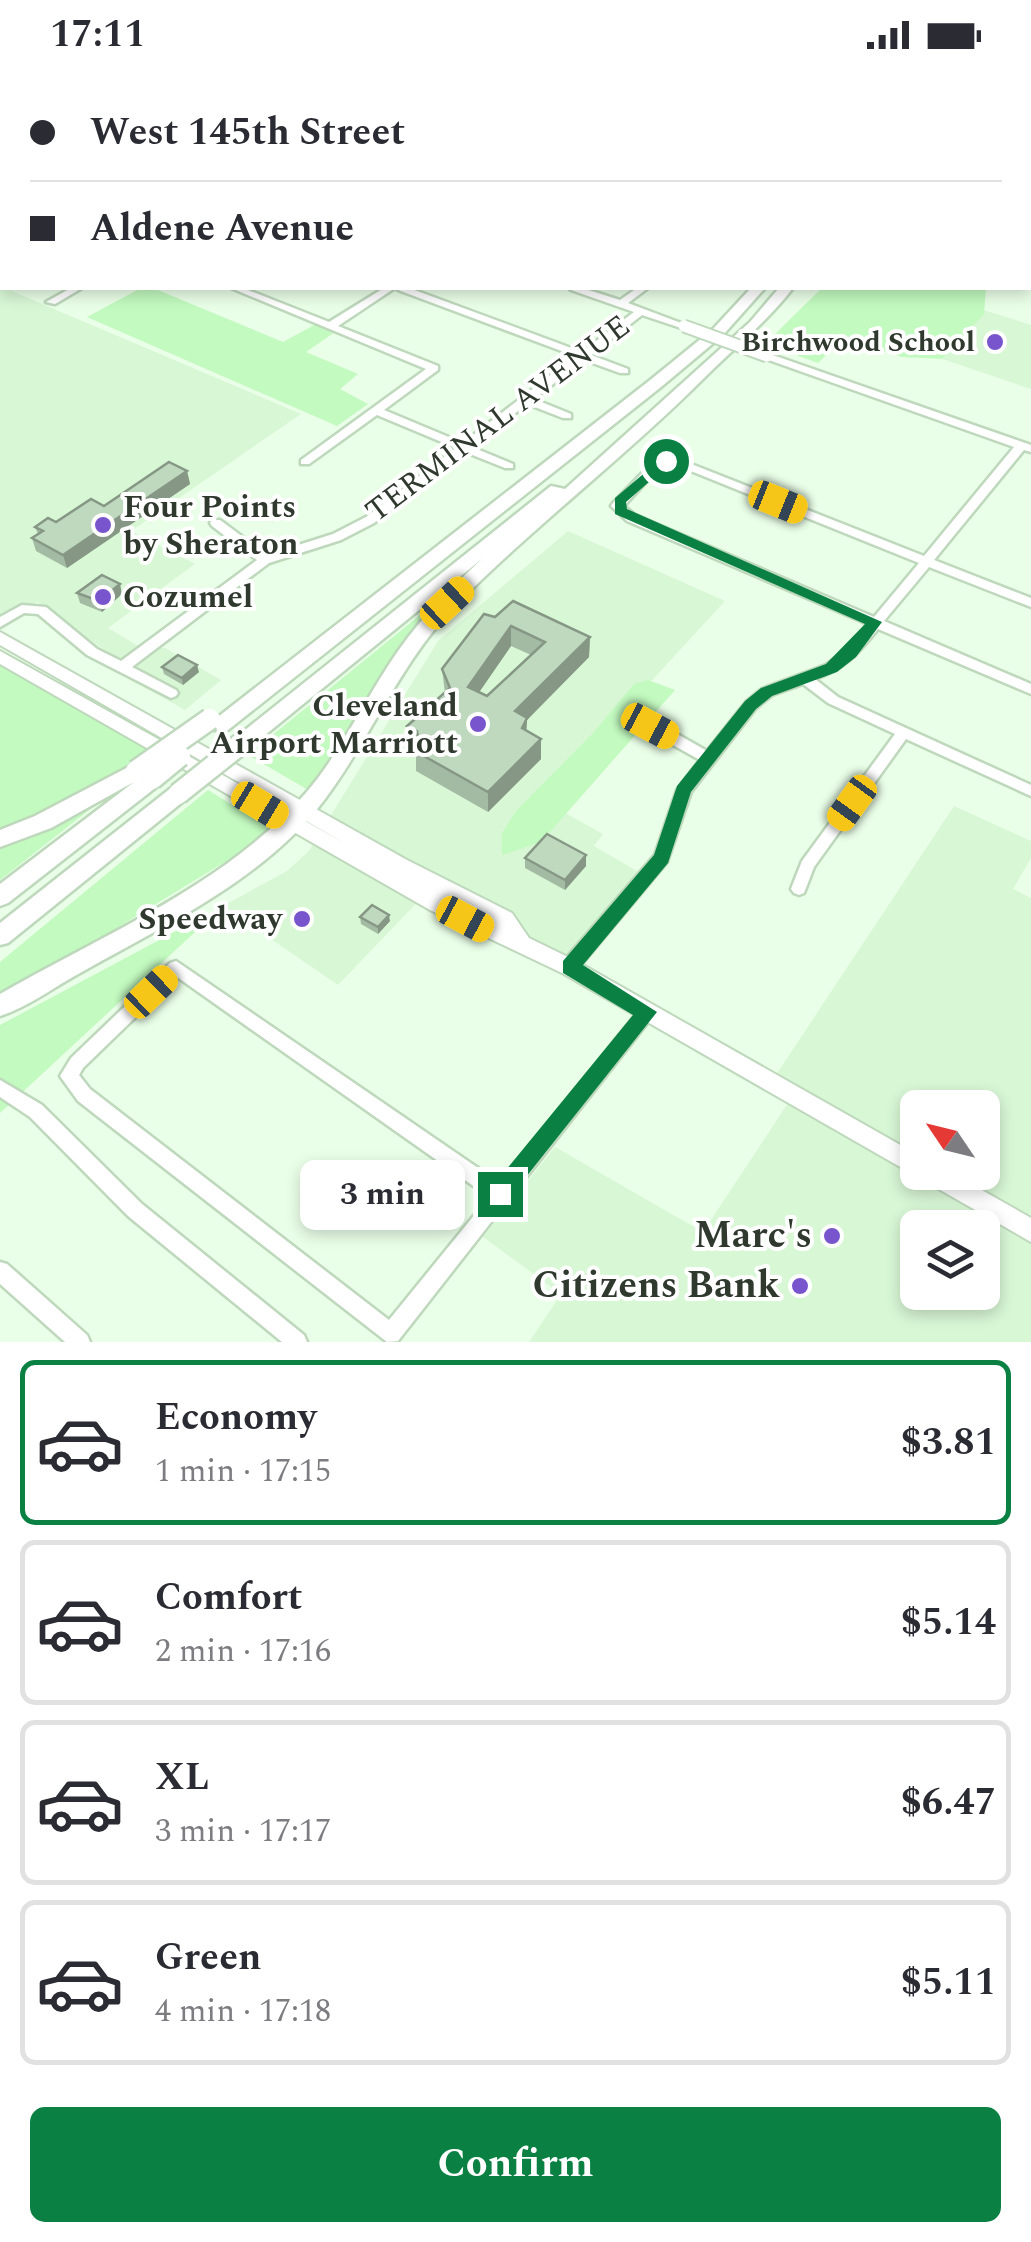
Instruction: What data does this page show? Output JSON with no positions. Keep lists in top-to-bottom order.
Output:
{
  "streets": {
    "street": ["TERMINAL AVENUE"]
  },
  "places": [
    "Birchwood School",
    "Four Points by Sheraton",
    "Cozumel",
    "Cleveland Airport Marriott",
    "Speedway",
    "Marc's",
    "Citizens Bank"
  ],
  "north": "top left",
  "page": {
    "status": "17:11",
    "banner": ["West 145th Street", "Aldene Avenue"],
    "bubble": "3 min",
    "list": [
      {
        "name": "Economy",
        "note": "1 min · 17:15",
        "value": "$3.81"
      },
      {
        "name": "Comfort",
        "note": "2 min · 17:16",
        "value": "$5.14"
      },
      {
        "name": "XL",
        "note": "3 min · 17:17",
        "value": "$6.47"
      },
      {
        "name": "Green",
        "note": "4 min · 17:18",
        "value": "$5.11"
      }
    ],
    "buttons": "Confirm"
  }
}
